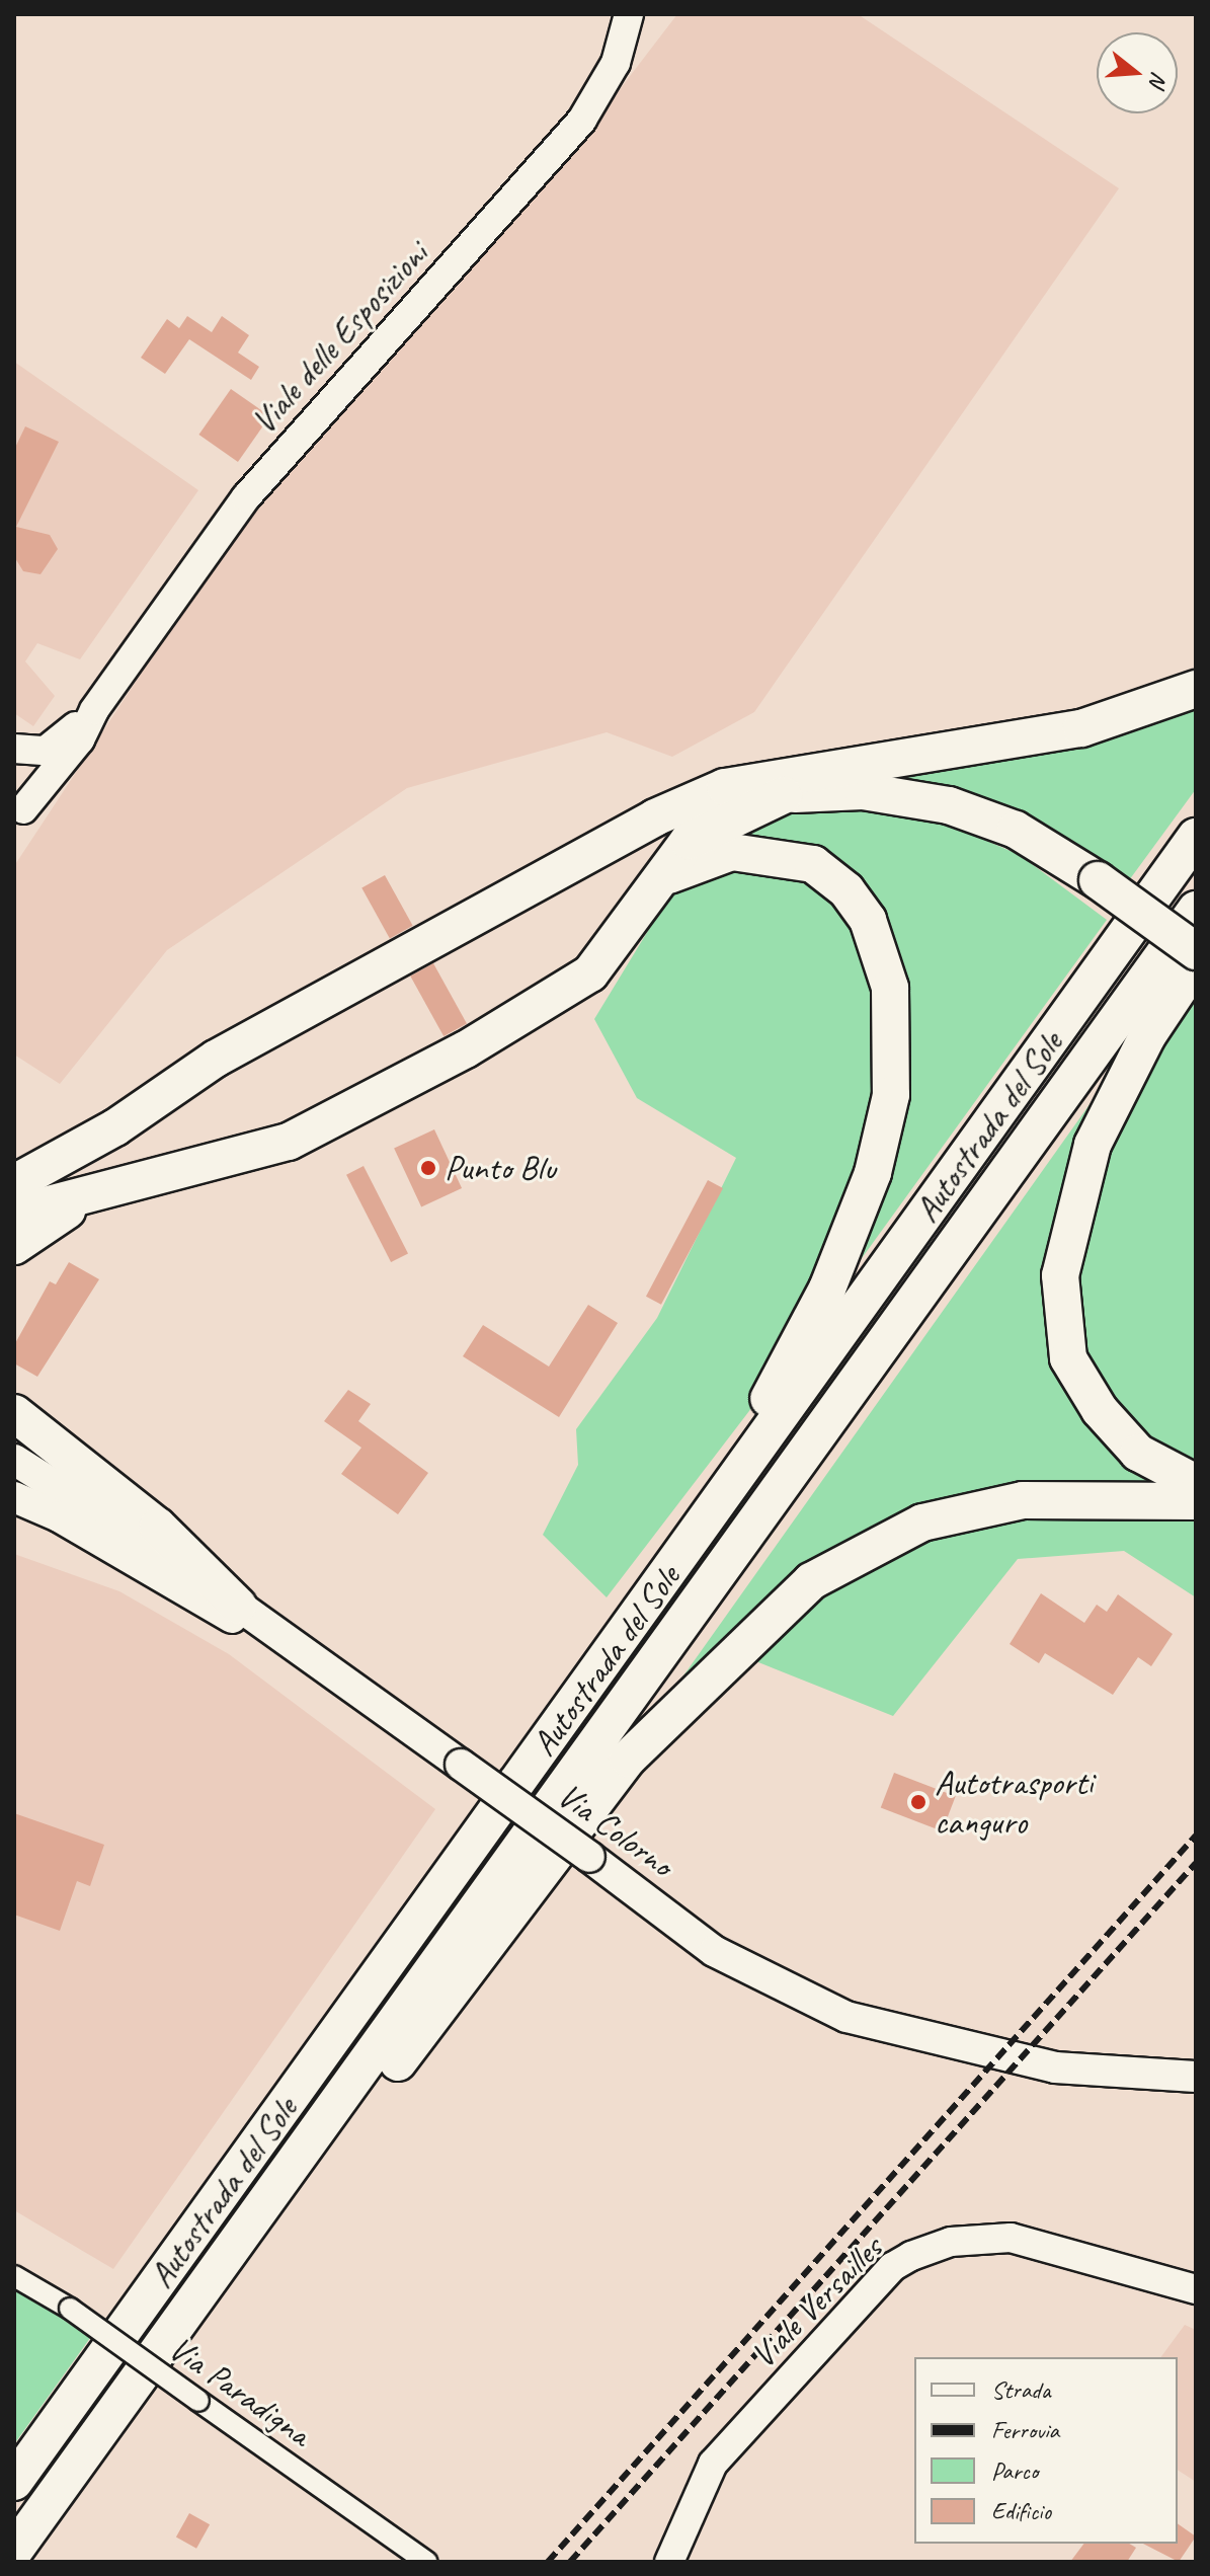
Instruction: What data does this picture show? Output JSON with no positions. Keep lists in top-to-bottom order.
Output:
{
  "streets": {
    "highway": ["Autostrada del Sole"],
    "main road": ["Via Colorno"],
    "street": ["Viale delle Esposizioni", "Viale Versailles", "Via Paradigna"]
  },
  "places": ["Punto Blu", "Autotrasporti canguro"],
  "legend": [
    "Strada",
    "Ferrovia",
    "Parco",
    "Edificio"
  ],
  "north": "right"
}
